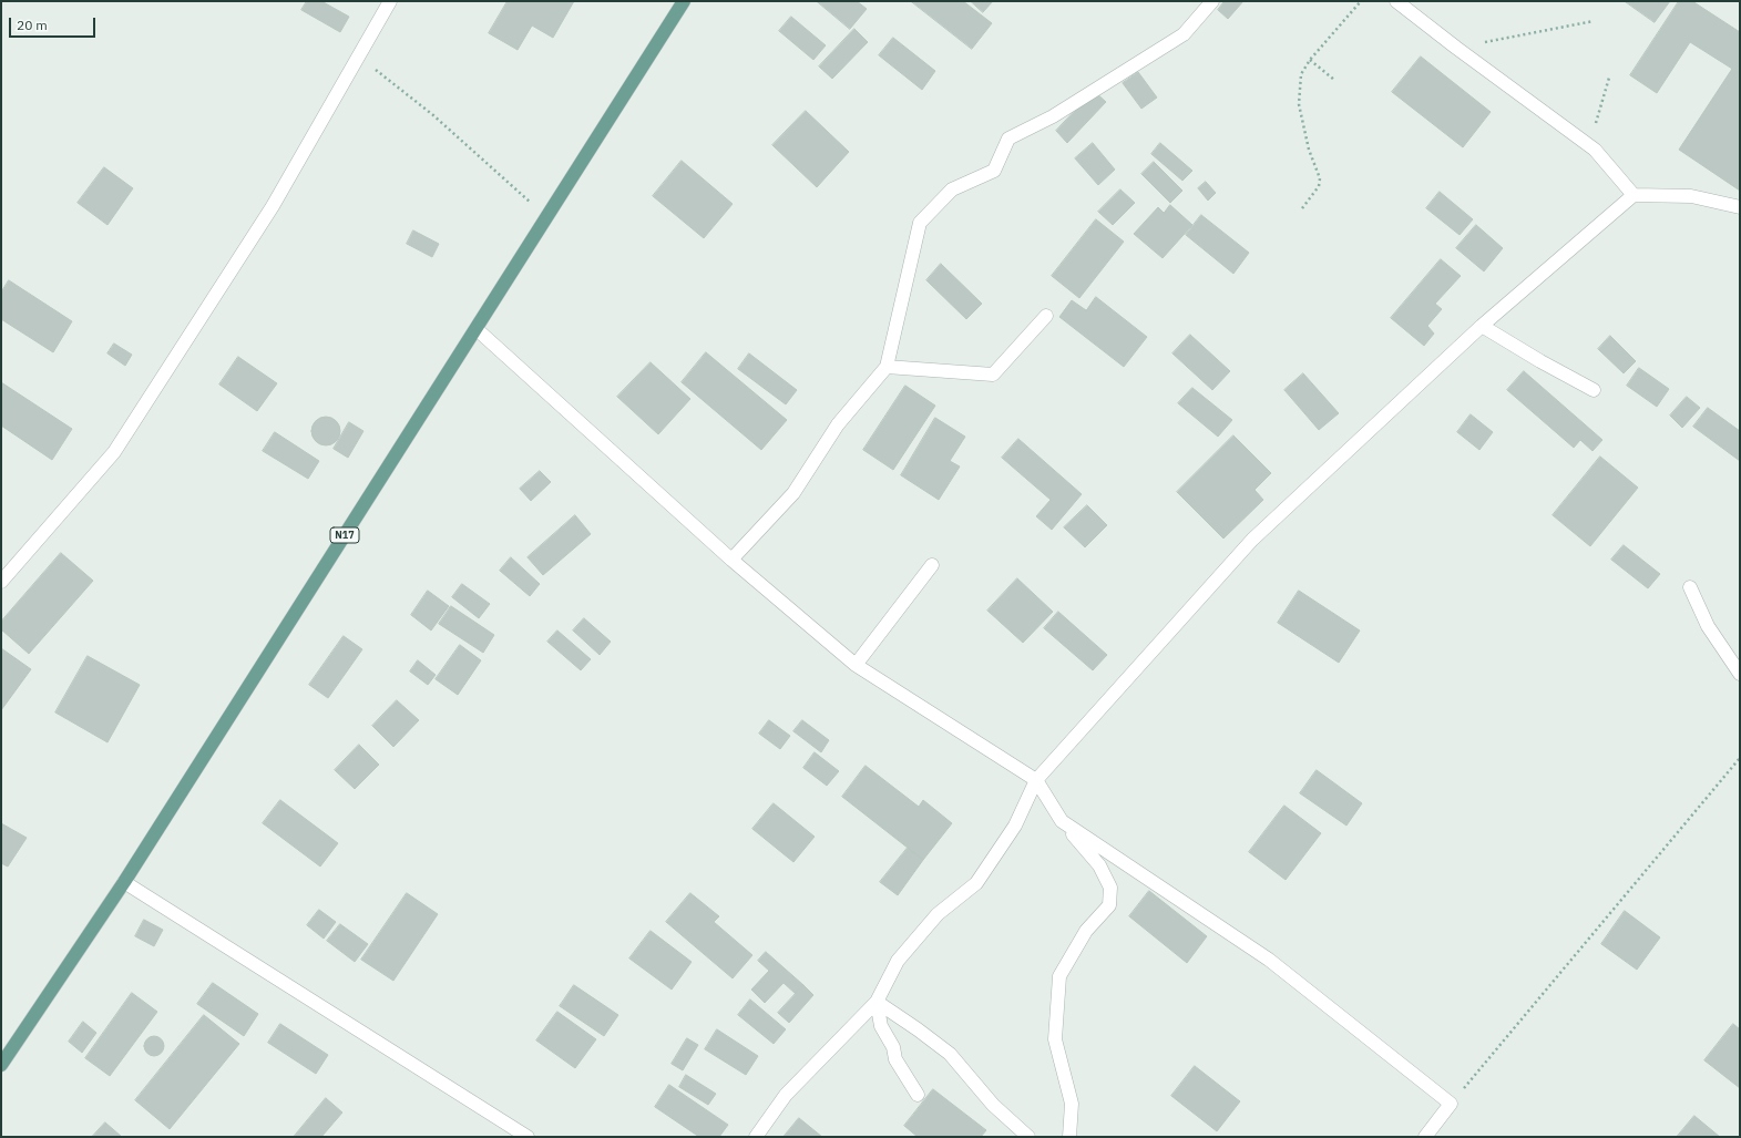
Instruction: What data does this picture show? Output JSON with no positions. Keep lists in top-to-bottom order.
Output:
{
  "streets": {
    "main road": ["N17"]
  },
  "scale_bar": "20 m"
}
